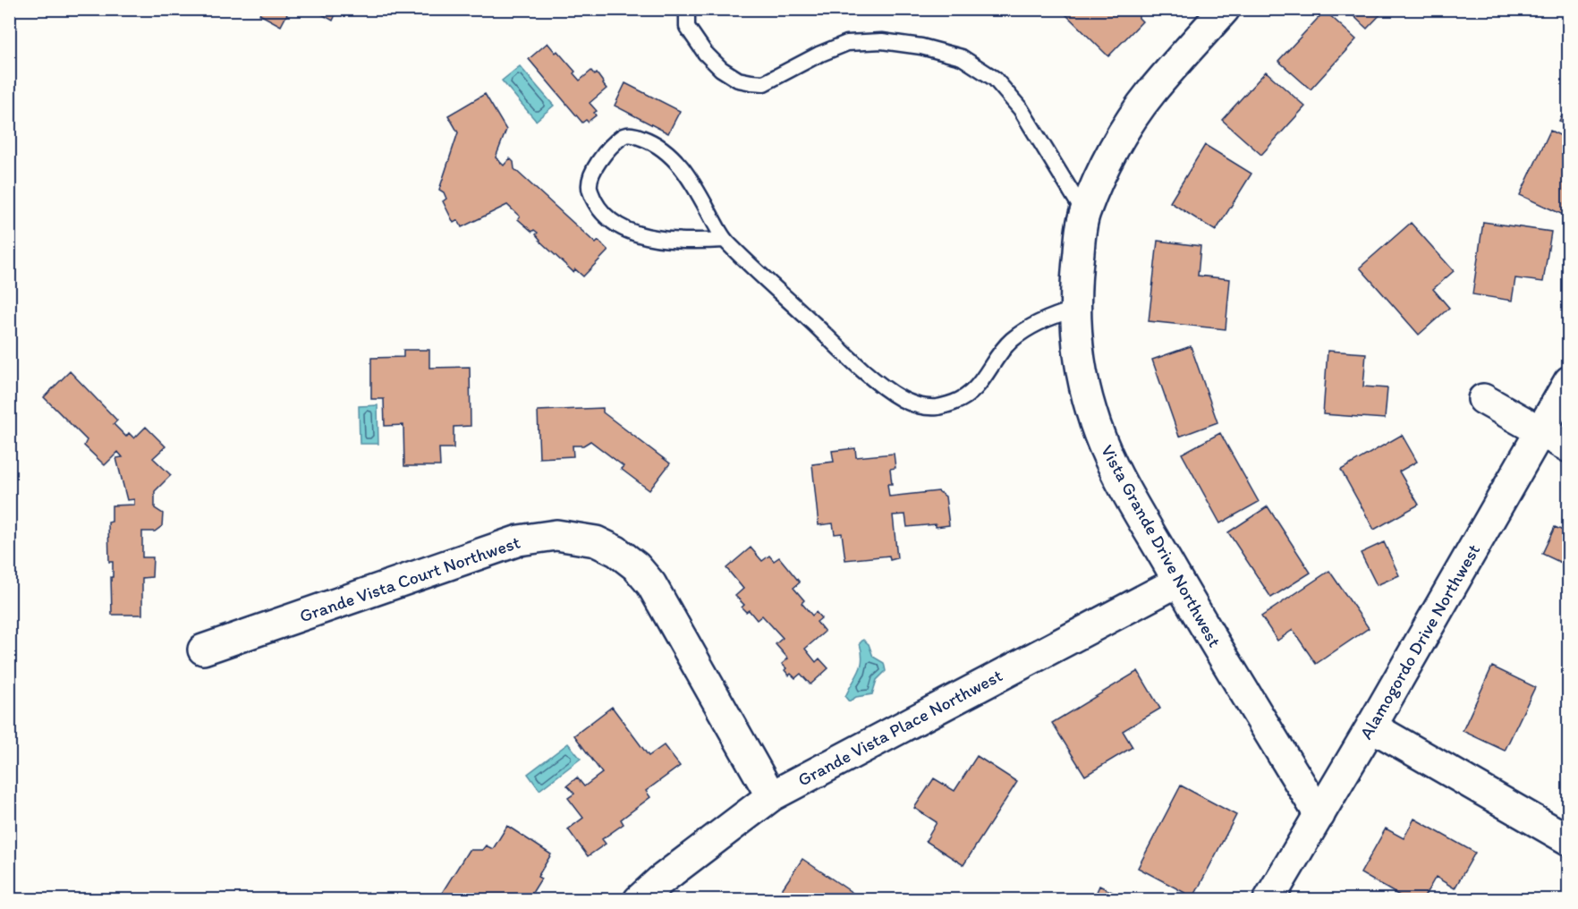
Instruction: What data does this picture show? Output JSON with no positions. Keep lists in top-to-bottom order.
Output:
{
  "streets": {
    "street": [
      "Vista Grande Drive Northwest",
      "Grande Vista Court Northwest",
      "Alamogordo Drive Northwest",
      "Grande Vista Place Northwest"
    ]
  },
  "crossings": [
    ["Vista Grande Drive Northwest", "Alamogordo Drive Northwest"],
    ["Vista Grande Drive Northwest", "Grande Vista Place Northwest"],
    ["Grande Vista Court Northwest", "Grande Vista Place Northwest"]
  ]
}
